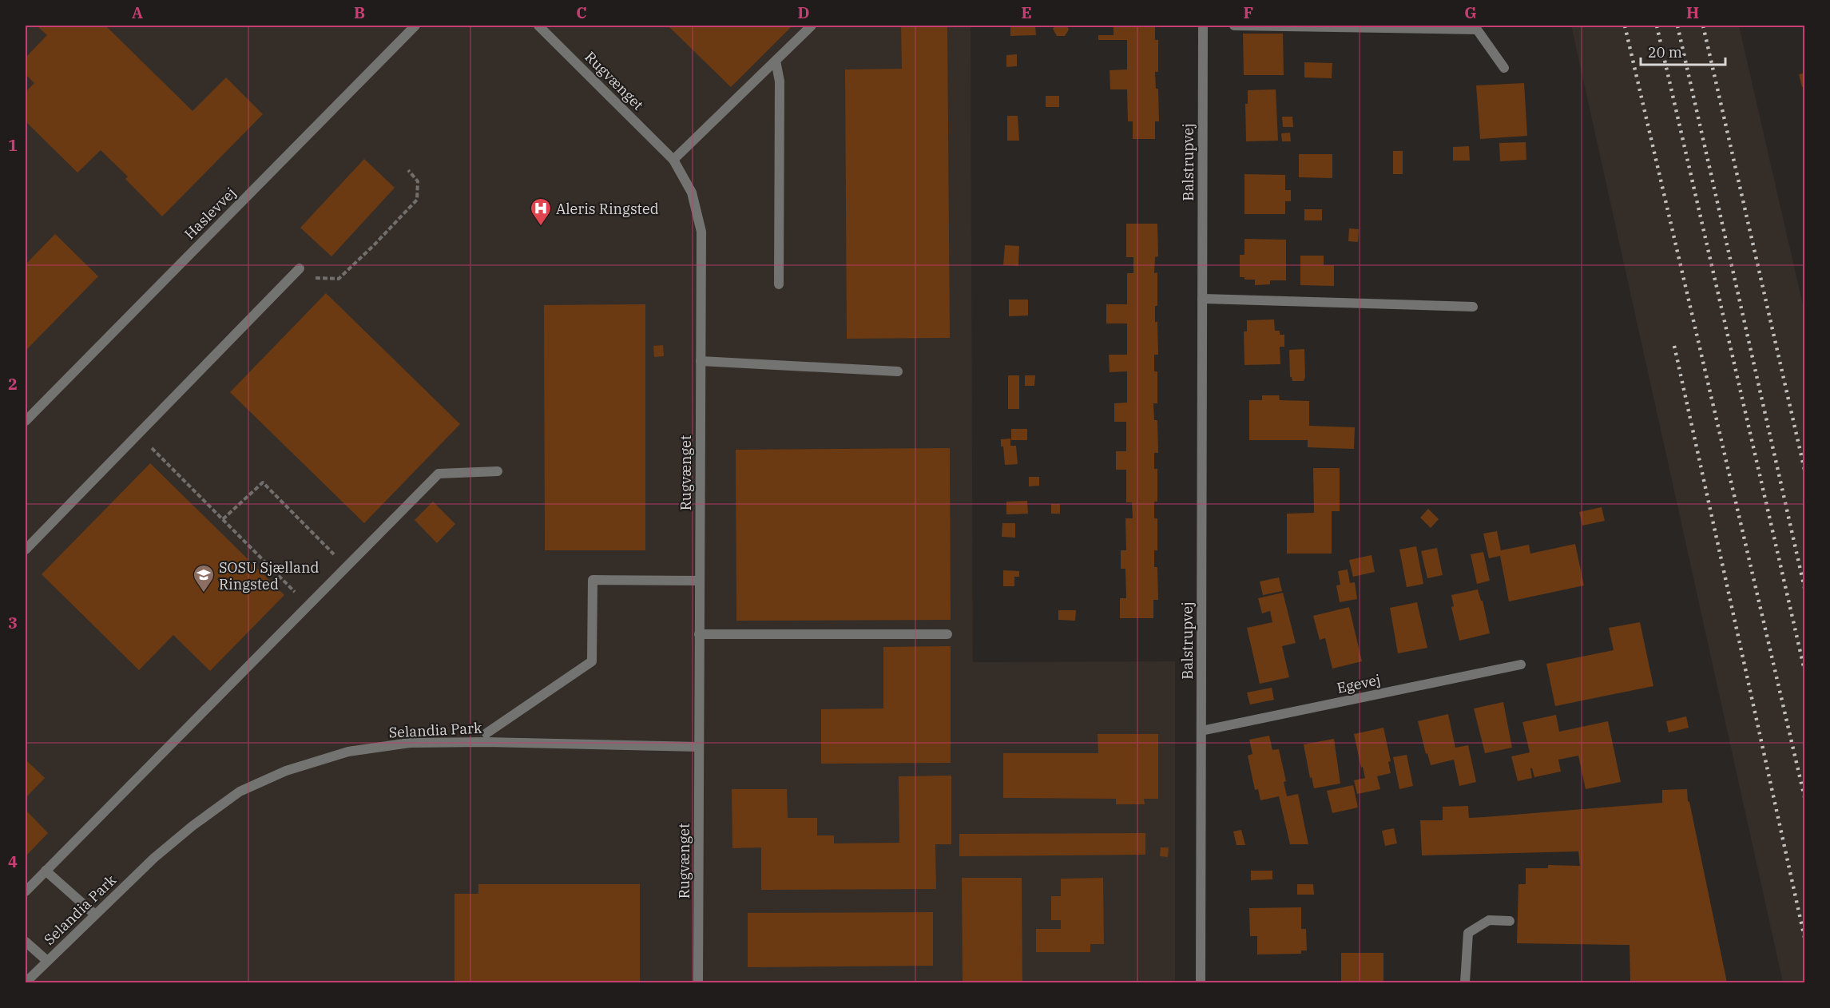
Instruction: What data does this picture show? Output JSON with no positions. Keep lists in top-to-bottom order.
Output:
{
  "streets": {
    "street": [
      "Rugvænget",
      "Balstrupvej",
      "Haslevvej",
      "Egevej",
      "Selandia Park"
    ]
  },
  "crossings": [
    ["Rugvænget", "Selandia Park"],
    ["Balstrupvej", "Egevej"]
  ],
  "places": {
    "hospital": ["Aleris Ringsted"],
    "school or university": ["SOSU Sjælland Ringsted"]
  },
  "scale_bar": "20 m",
  "grid": {
    "columns": [
      "A",
      "B",
      "C",
      "D",
      "E",
      "F",
      "G",
      "H"
    ],
    "rows": [
      "1",
      "2",
      "3",
      "4"
    ]
  }
}
